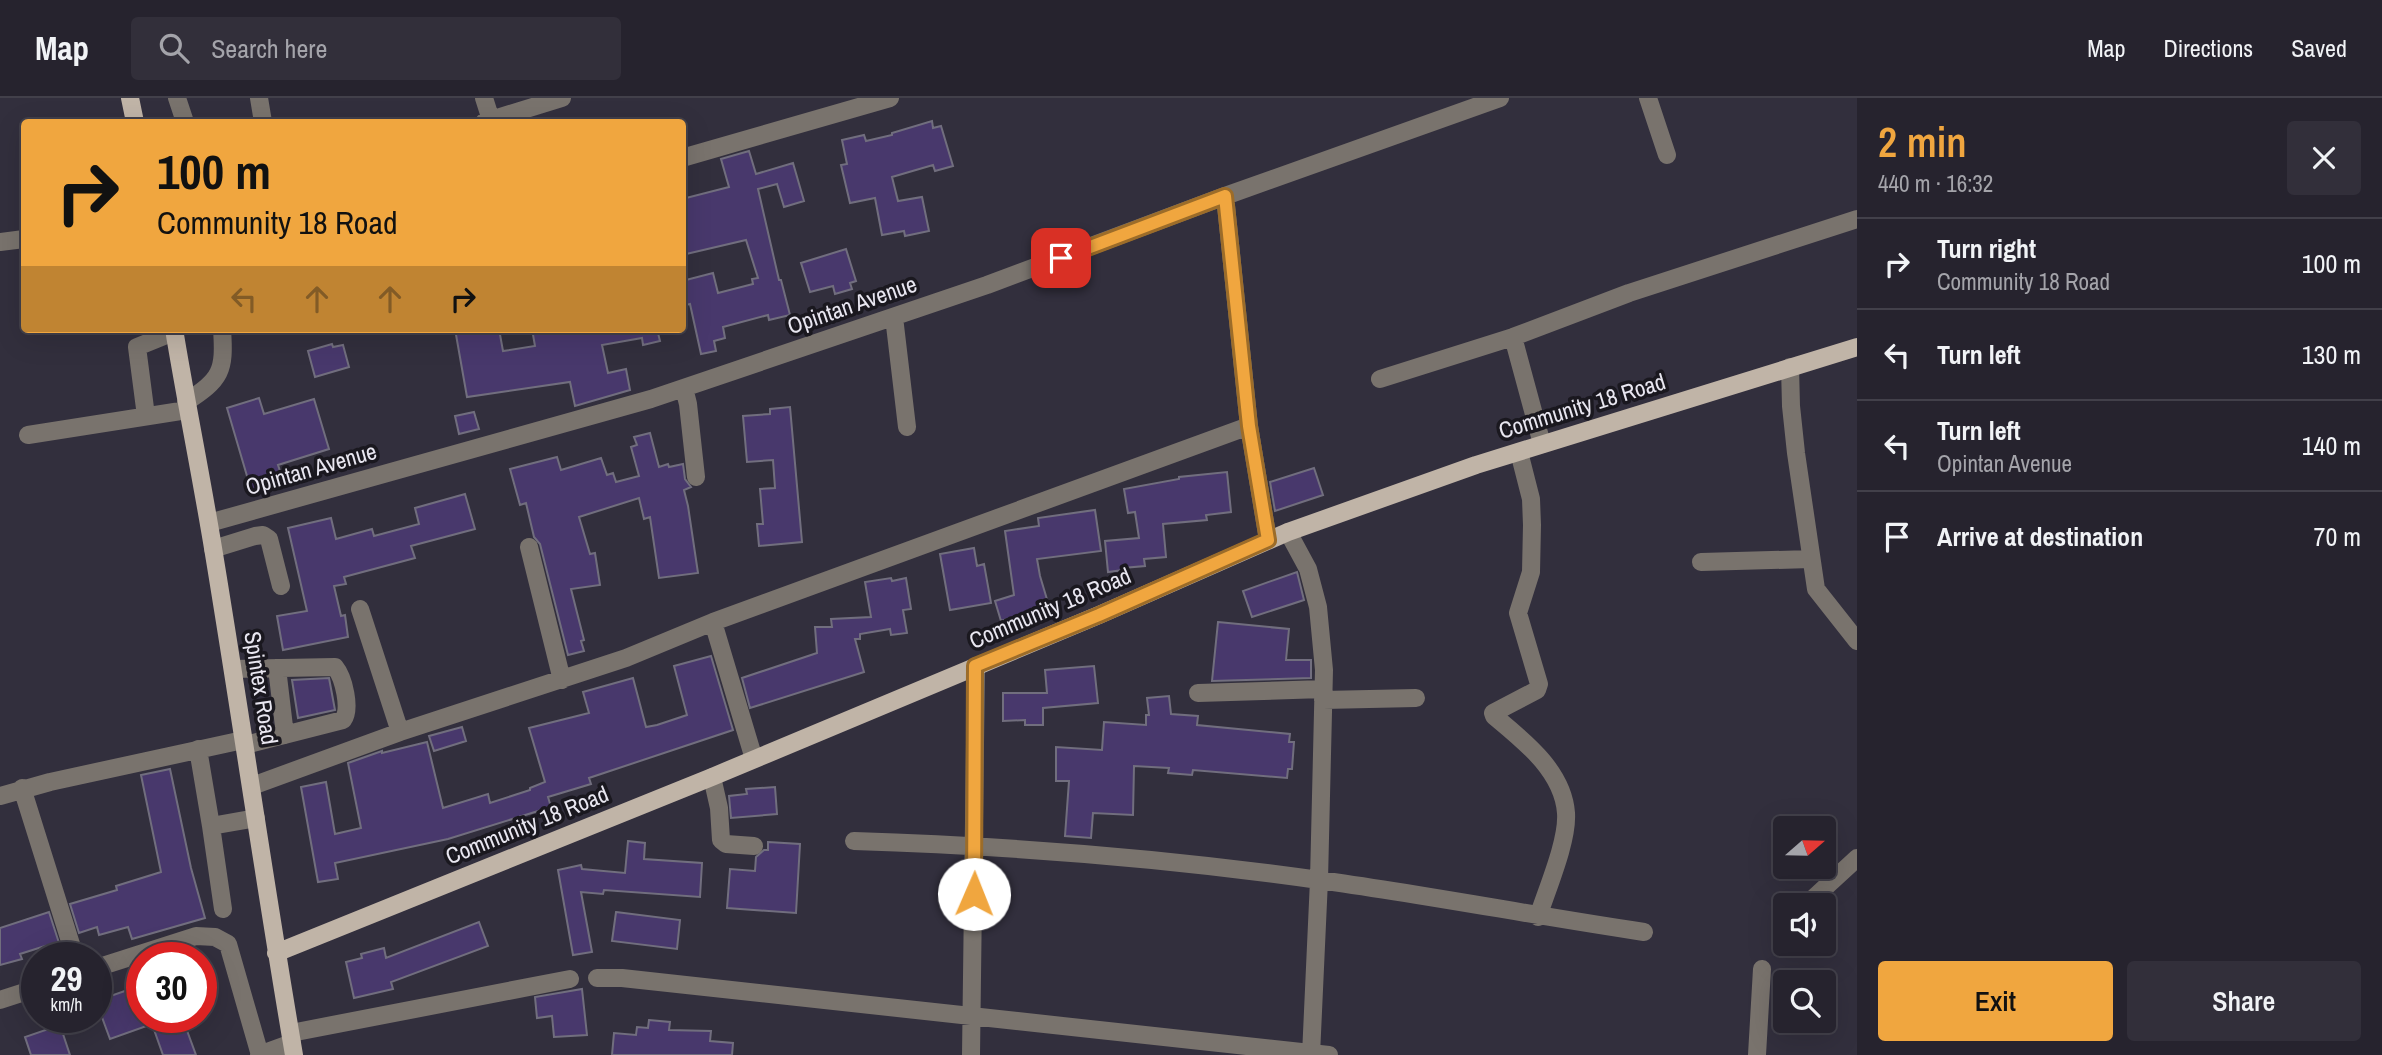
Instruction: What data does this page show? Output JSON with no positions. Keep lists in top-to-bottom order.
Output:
{
  "streets": {
    "main road": ["Community 18 Road", "Spintex Road"],
    "street": ["Opintan Avenue"]
  },
  "crossings": [
    ["Opintan Avenue", "Spintex Road"],
    ["Community 18 Road", "Spintex Road"]
  ],
  "north": "right",
  "page": {
    "header": "Map",
    "search": "Search here",
    "nav": ["Map", "Directions", "Saved"],
    "heading": ["2 min", "440 m · 16:32"],
    "turn": ["100 m", "Community 18 Road"],
    "list": [
      {
        "name": "Turn right",
        "note": "Community 18 Road",
        "value": "100 m"
      },
      {
        "name": "Turn left",
        "value": "130 m"
      },
      {
        "name": "Turn left",
        "note": "Opintan Avenue",
        "value": "140 m"
      },
      {
        "name": "Arrive at destination",
        "value": "70 m"
      }
    ],
    "speed": "29 km/h",
    "limit": "30",
    "buttons": ["Exit", "Share"]
  }
}
